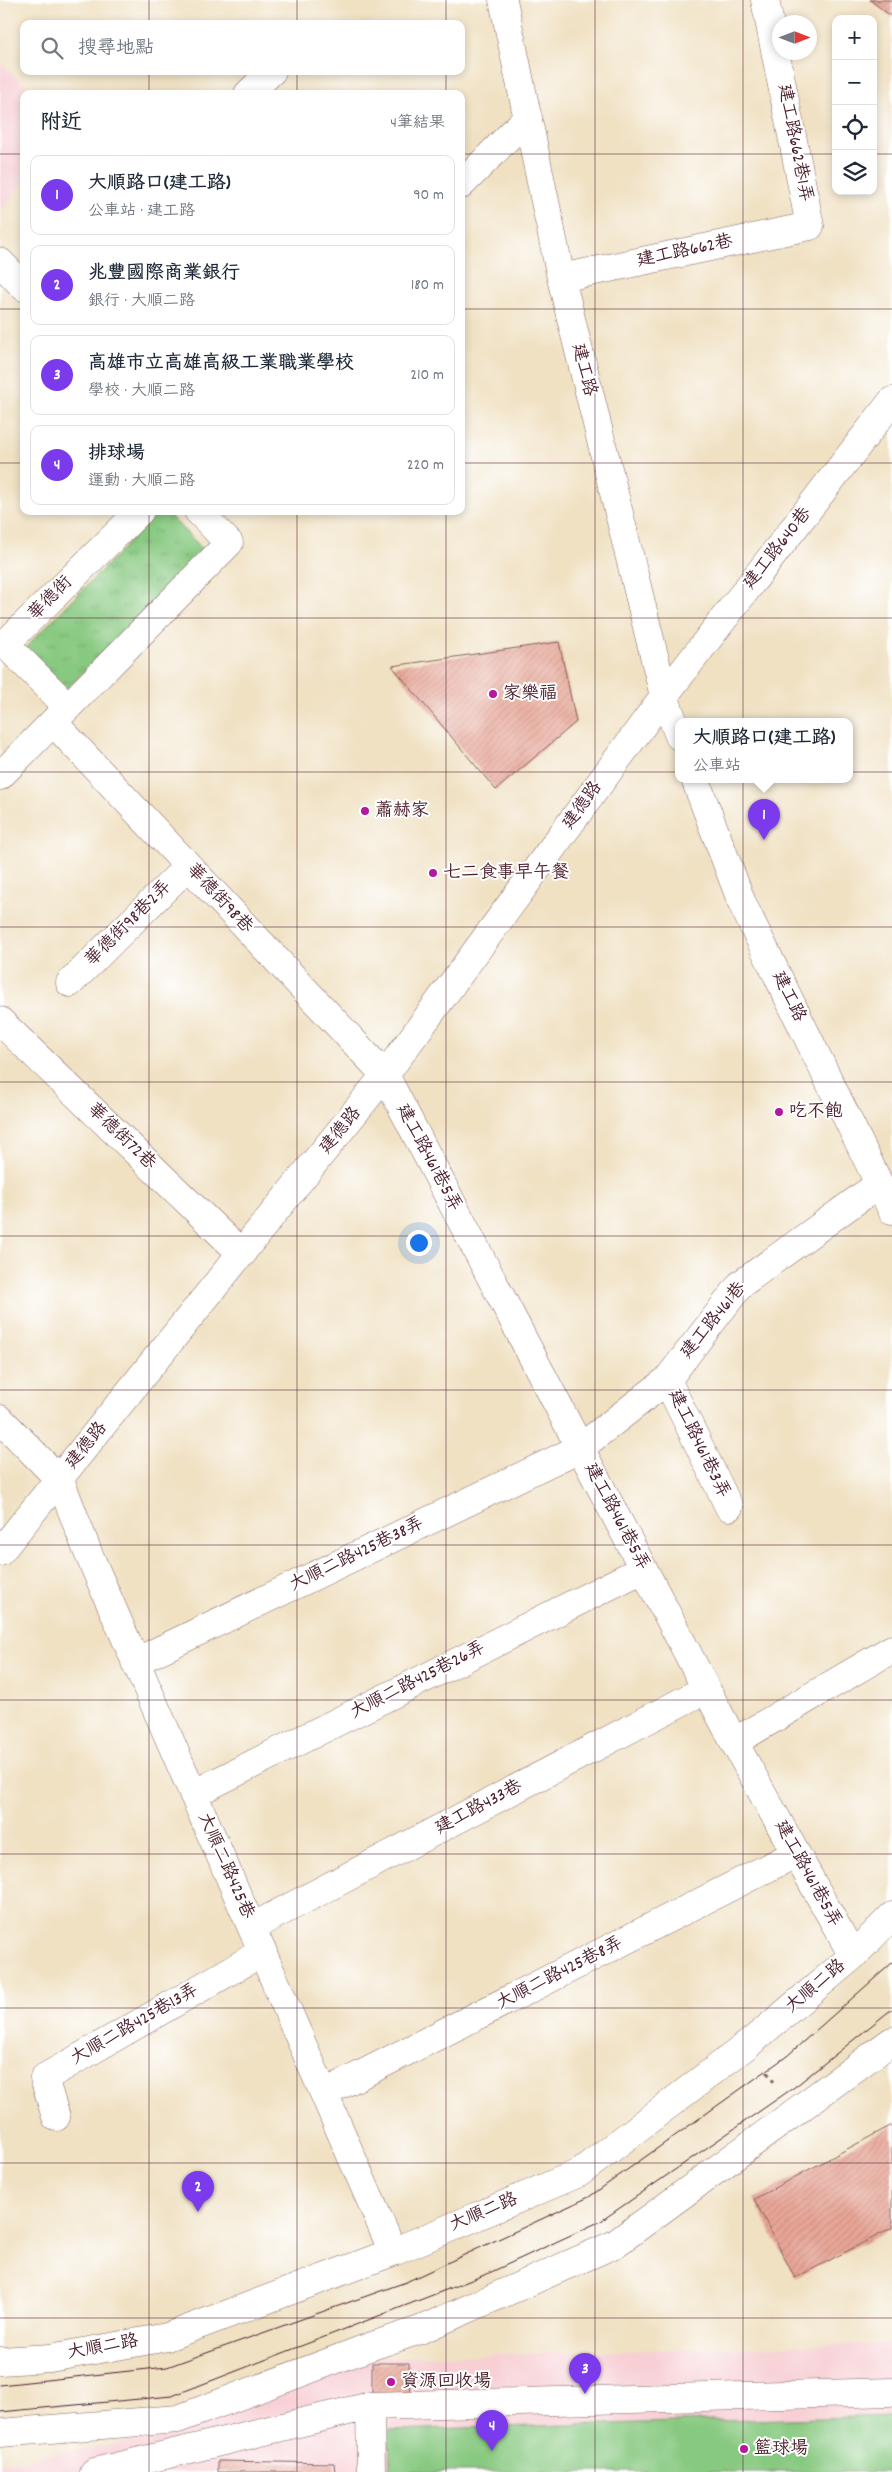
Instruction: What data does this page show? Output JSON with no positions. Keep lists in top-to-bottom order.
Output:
{
  "streets": {
    "street": [
      "建工路662巷1弄",
      "建工路662巷",
      "建工路",
      "建工路640巷",
      "華德街",
      "建德路",
      "華德街98巷",
      "華德街98巷2弄",
      "華德街72巷",
      "建工路461巷5弄",
      "建工路461巷",
      "建工路461巷3弄",
      "大順二路425巷38弄",
      "大順二路425巷26弄",
      "建工路433巷",
      "大順二路425巷",
      "大順二路425巷8弄",
      "大順二路",
      "大順二路425巷13弄"
    ]
  },
  "crossings": [
    ["建工路662巷1弄", "建工路662巷"],
    ["建工路662巷", "建工路"],
    ["建工路", "建工路640巷"],
    ["建工路", "建德路"],
    ["建工路", "建工路461巷"],
    ["建工路640巷", "建德路"],
    ["華德街", "華德街98巷"],
    ["建德路", "華德街98巷"],
    ["建德路", "華德街72巷"],
    ["建德路", "建工路461巷5弄"],
    ["建德路", "大順二路425巷"],
    ["華德街98巷", "華德街98巷2弄"],
    ["華德街98巷", "建工路461巷5弄"],
    ["建工路461巷5弄", "建工路461巷"],
    ["建工路461巷5弄", "大順二路425巷38弄"],
    ["建工路461巷5弄", "大順二路425巷26弄"],
    ["建工路461巷5弄", "建工路433巷"],
    ["建工路461巷5弄", "大順二路425巷8弄"],
    ["建工路461巷5弄", "大順二路"],
    ["建工路461巷", "建工路461巷3弄"],
    ["建工路461巷", "大順二路425巷38弄"],
    ["大順二路425巷38弄", "大順二路425巷"],
    ["大順二路425巷26弄", "大順二路425巷"],
    ["建工路433巷", "大順二路425巷"],
    ["大順二路425巷", "大順二路425巷8弄"],
    ["大順二路425巷", "大順二路"],
    ["大順二路425巷", "大順二路425巷13弄"]
  ],
  "places": [
    "家樂福",
    "蕭赫家",
    "七二食事早午餐",
    "吃不飽",
    "資源回收場",
    "籃球場"
  ],
  "north": "right",
  "page": {
    "map_buttons": ["+", "−"],
    "search": "搜尋地點",
    "heading": ["附近", "4筆結果"],
    "list": [
      {
        "mark": "1",
        "name": "大順路口(建工路)",
        "note": "公車站 · 建工路",
        "value": "90 m"
      },
      {
        "mark": "2",
        "name": "兆豐國際商業銀行",
        "note": "銀行 · 大順二路",
        "value": "180 m"
      },
      {
        "mark": "3",
        "name": "高雄市立高雄高級工業職業學校",
        "note": "學校 · 大順二路",
        "value": "210 m"
      },
      {
        "mark": "4",
        "name": "排球場",
        "note": "運動 · 大順二路",
        "value": "220 m"
      }
    ],
    "popup": ["大順路口(建工路)", "公車站"],
    "pins": [
      "1",
      "2",
      "3",
      "4"
    ]
  }
}
